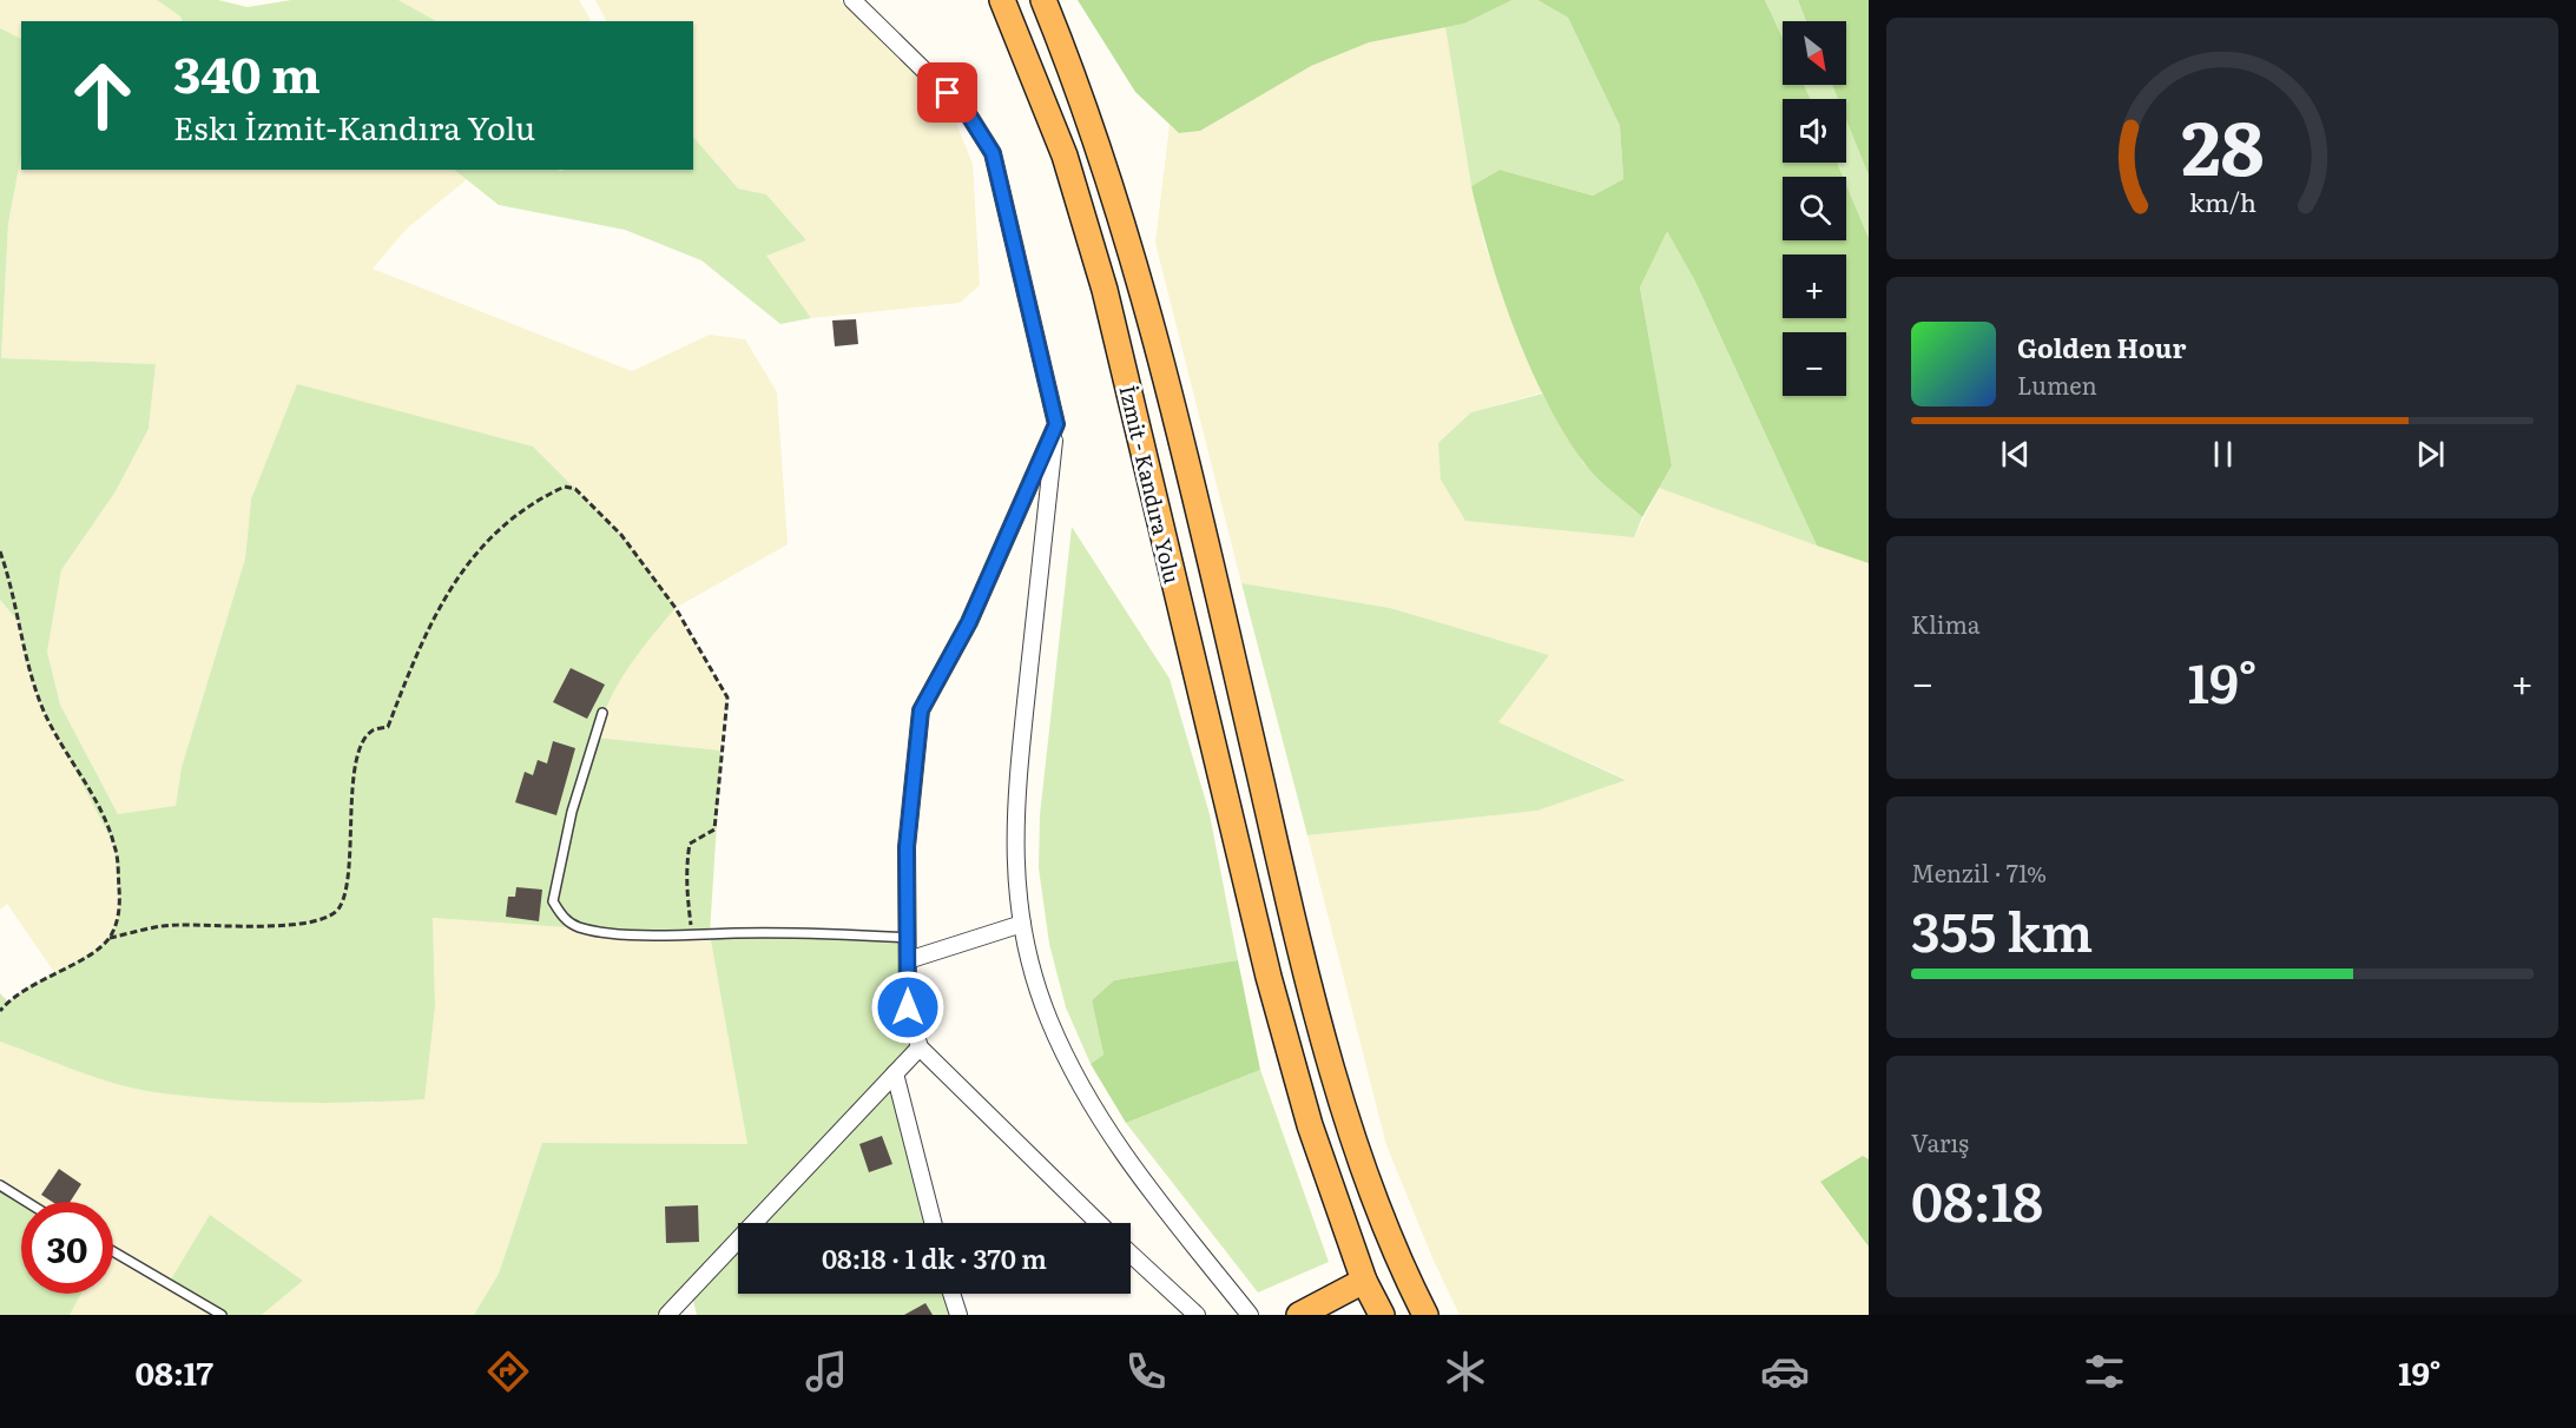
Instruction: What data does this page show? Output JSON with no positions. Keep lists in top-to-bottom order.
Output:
{
  "streets": {
    "highway": ["İzmit - Kandıra Yolu"]
  },
  "north": "bottom right",
  "page": {
    "map_buttons": ["+", "−"],
    "turn": ["340 m", "Eskı İzmit-Kandıra Yolu"],
    "song": ["Golden Hour", "Lumen"],
    "tile": [
      "Klima",
      ["Menzil · 71%", "355 km"],
      ["Varış", "08:18"]
    ],
    "heat": ["−", "19°", "+"],
    "limit": "30",
    "trip": "08:18 · 1 dk · 370 m",
    "tabs": ["08:17", "19°"],
    "gauge": ["28", "km/h"]
  }
}
